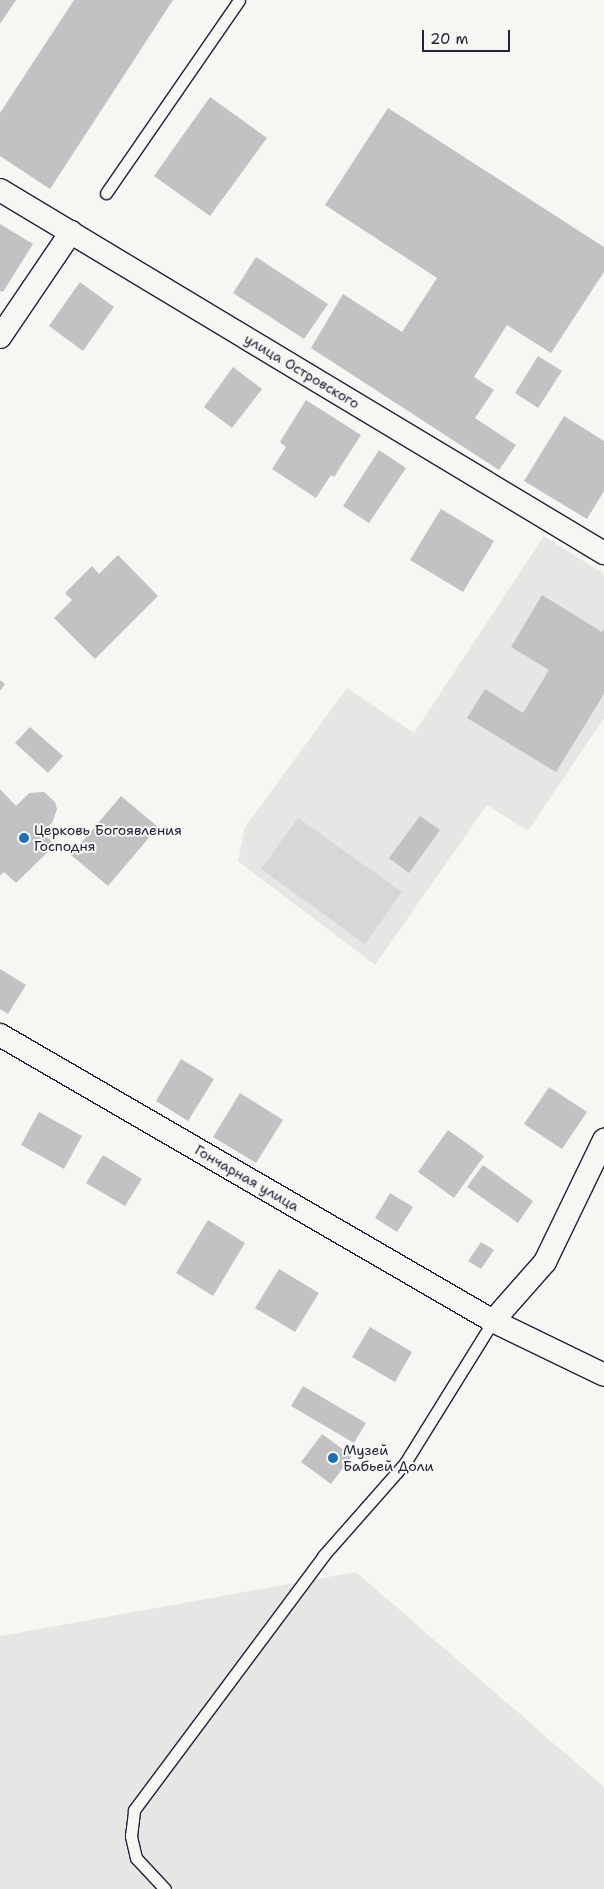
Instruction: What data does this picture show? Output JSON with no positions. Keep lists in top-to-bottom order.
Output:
{
  "streets": {
    "street": ["улица Островского", "Гончарная улица"]
  },
  "places": ["Церковь Богоявления Господня", "Музей Бабьей Доли"],
  "scale_bar": "20 m"
}
